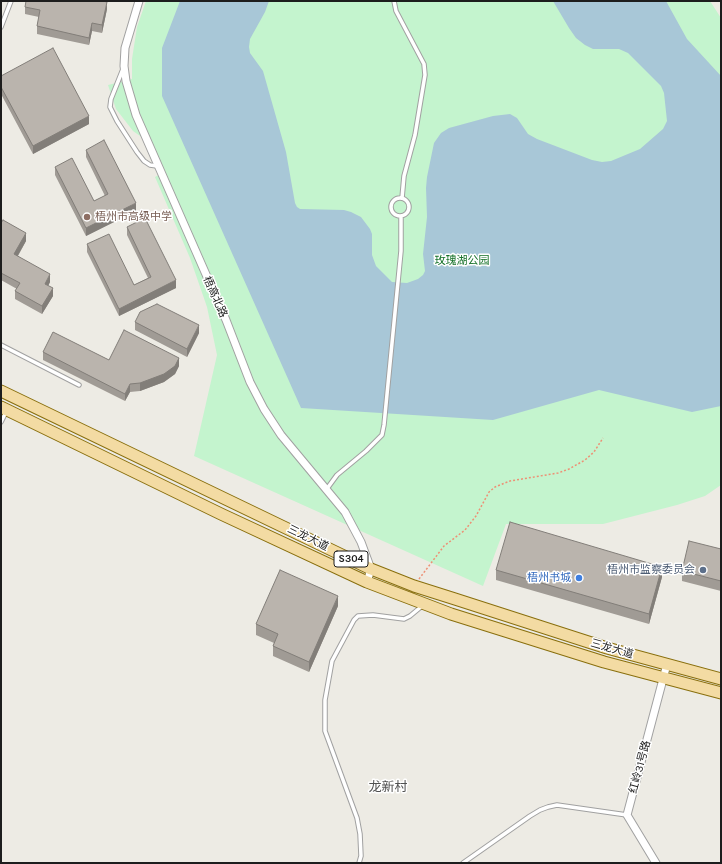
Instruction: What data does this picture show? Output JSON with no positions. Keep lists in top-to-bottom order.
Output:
{
  "streets": {
    "main road": ["三龙大道", "S304"],
    "street": ["梧高北路", "红岭31号路"]
  },
  "crossings": [
    ["梧高北路", "三龙大道"],
    ["三龙大道", "红岭31号路"]
  ],
  "districts": ["龙新村"],
  "parks": ["玫瑰湖公园"],
  "places": ["梧州市高级中学", "梧州市监察委员会", "梧州书城"]
}
